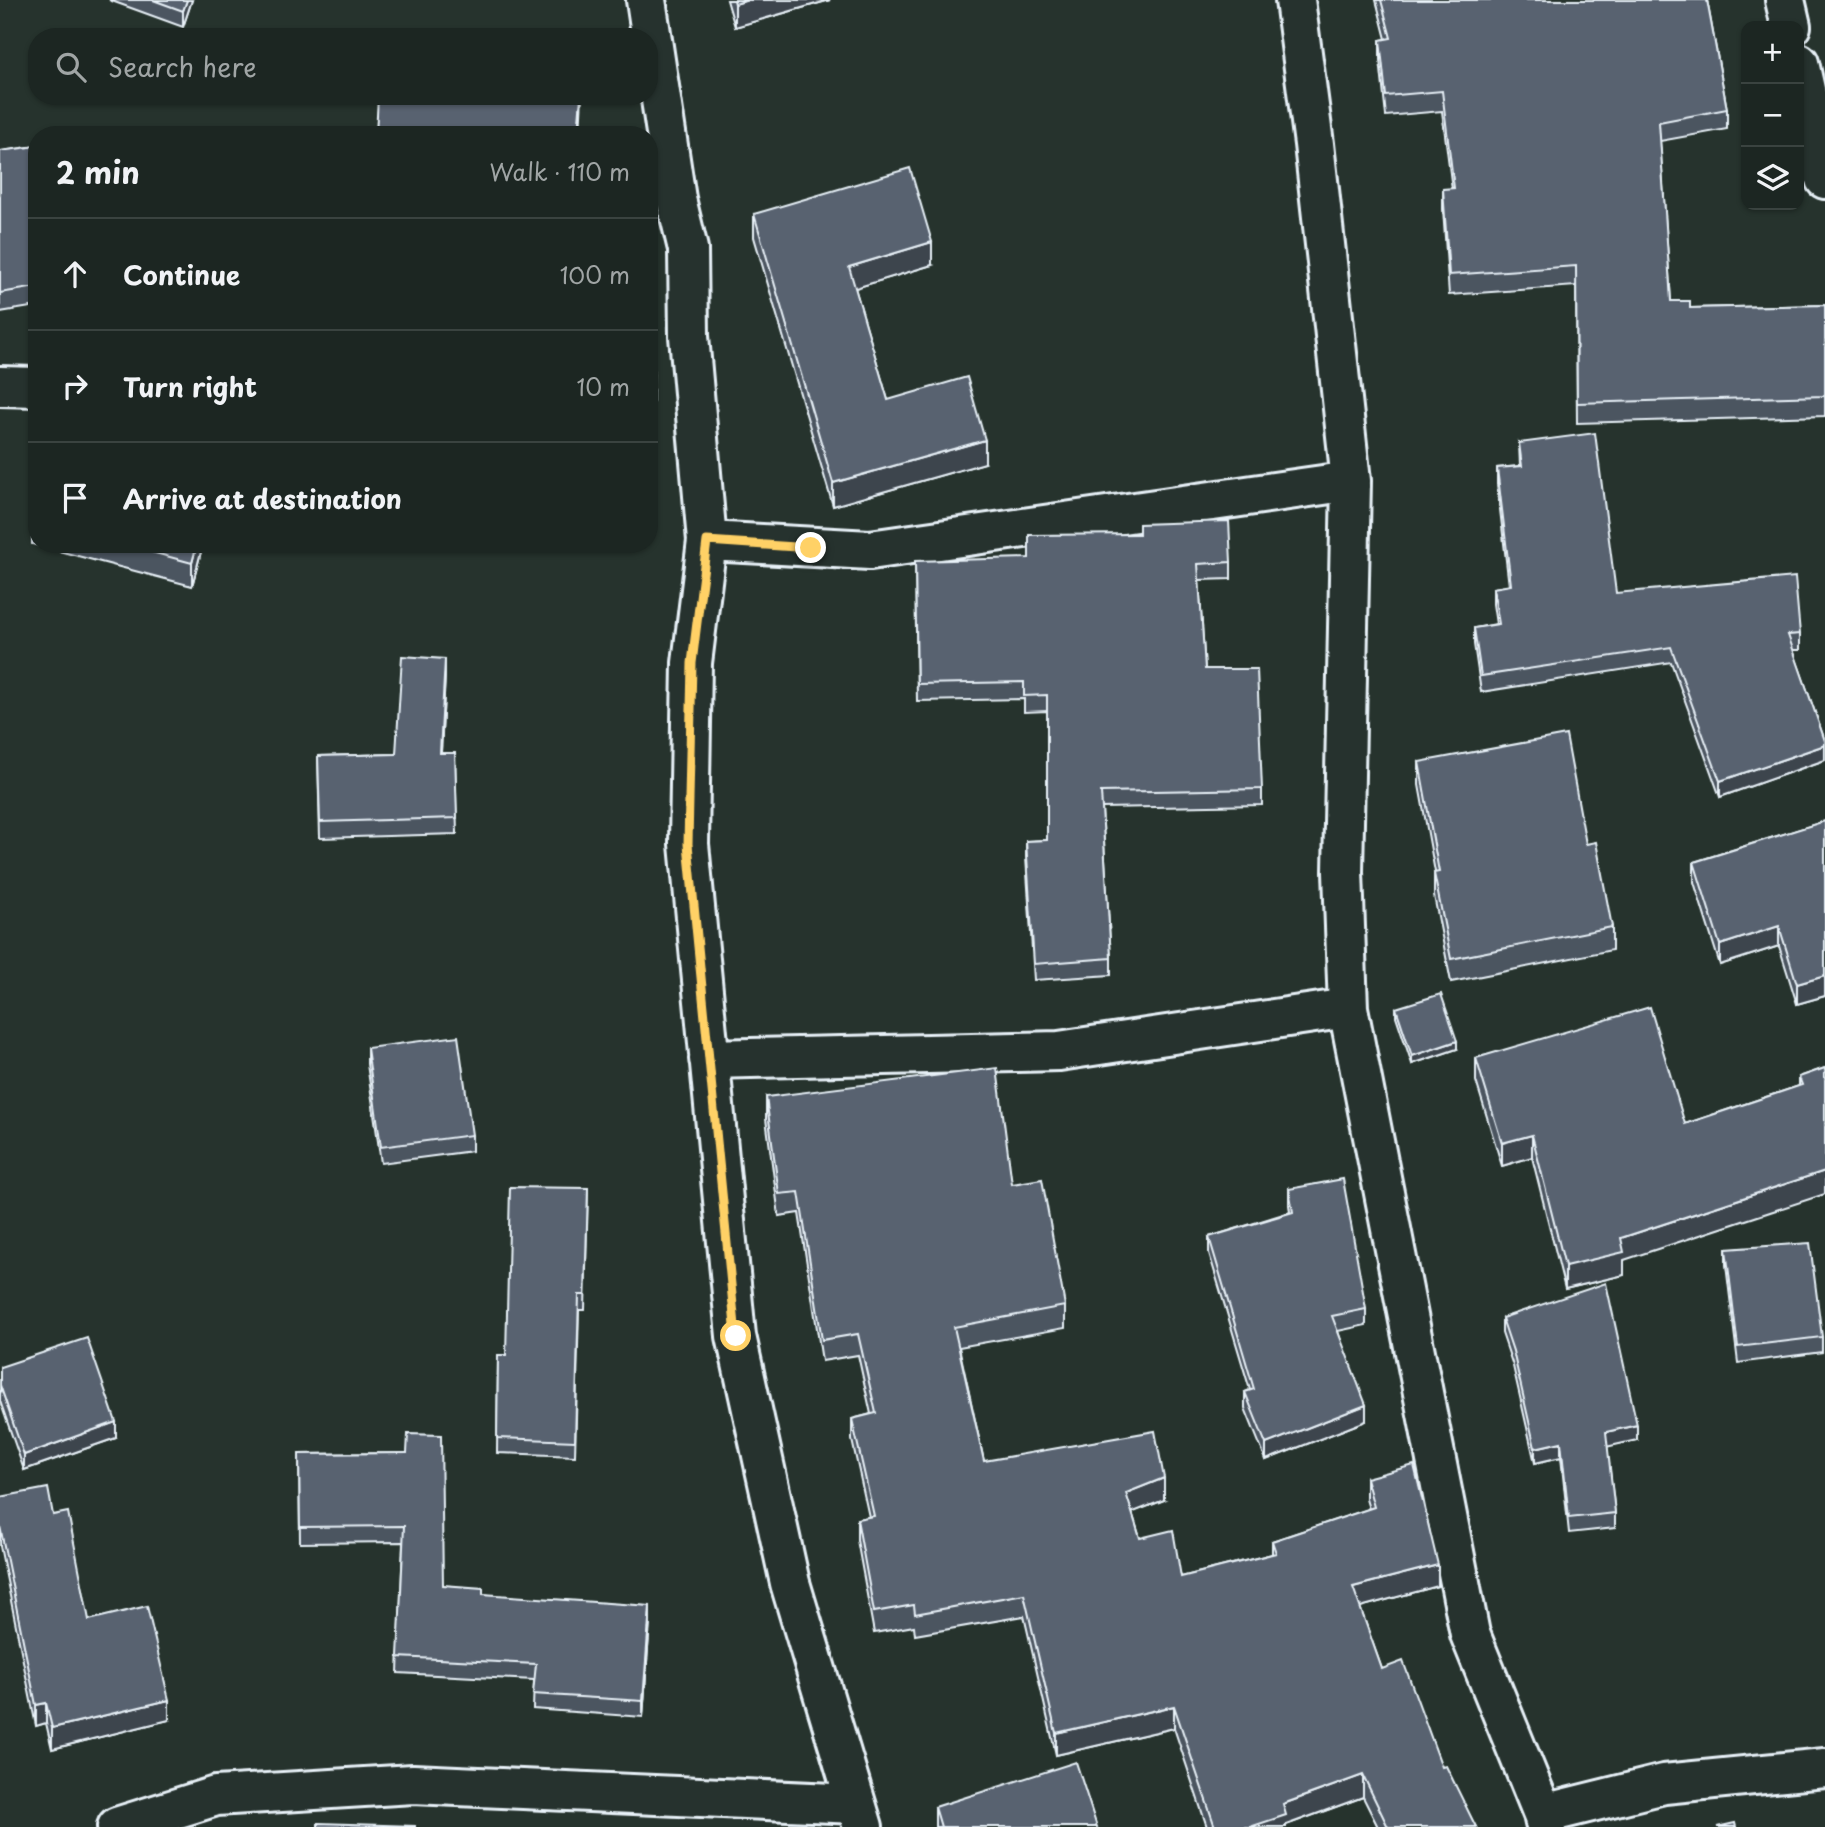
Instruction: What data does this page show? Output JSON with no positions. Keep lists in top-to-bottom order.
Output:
{
  "page": {
    "map_buttons": ["+", "−"],
    "search": "Search here",
    "heading": ["2 min", "Walk · 110 m"],
    "list": [
      ["Continue", "100 m"],
      ["Turn right", "10 m"],
      "Arrive at destination"
    ]
  }
}
